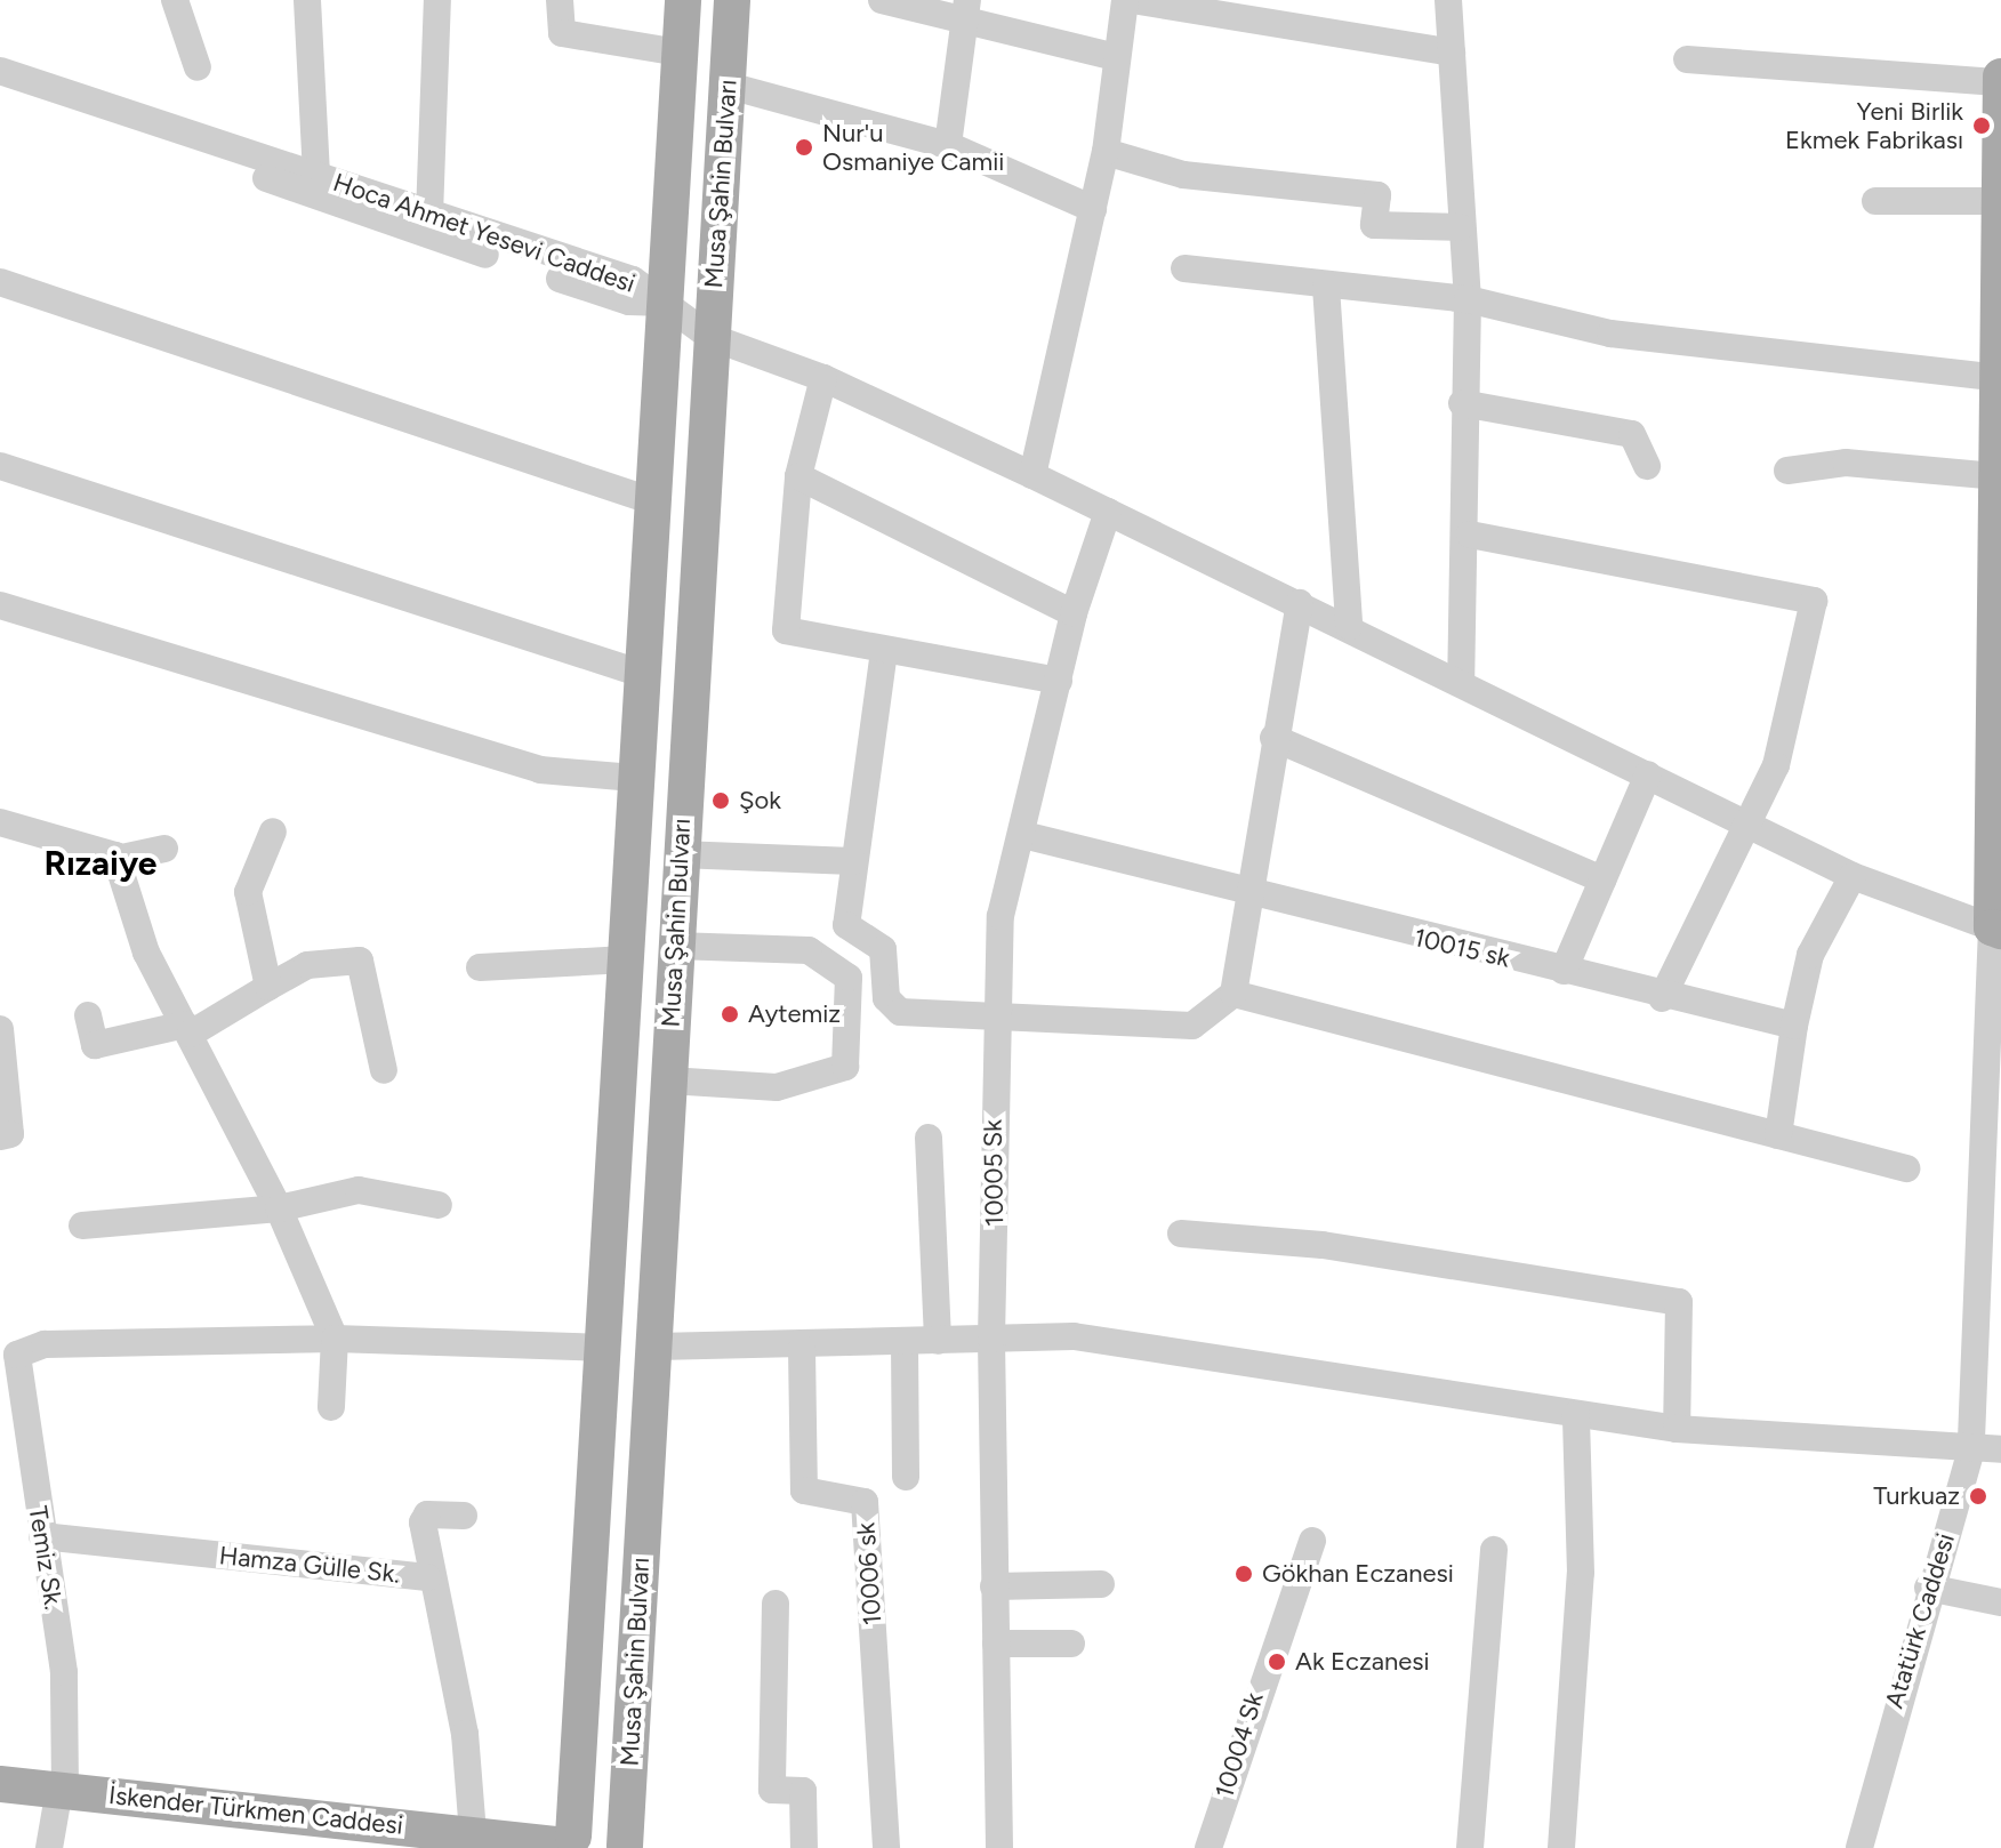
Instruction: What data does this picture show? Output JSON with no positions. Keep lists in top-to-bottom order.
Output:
{
  "streets": {
    "main road": ["Musa Şahin Bulvarı", "Atatürk Caddesi", "İskender Türkmen Caddesi"],
    "street": [
      "Hoca Ahmet Yesevi Caddesi",
      "10015 sk",
      "10005 Sk",
      "Temiz Sk.",
      "Hamza Gülle Sk.",
      "10006 sk",
      "10004 Sk"
    ]
  },
  "crossings": [
    ["Musa Şahin Bulvarı", "Hoca Ahmet Yesevi Caddesi"],
    ["Musa Şahin Bulvarı", "Temiz Sk."],
    ["Musa Şahin Bulvarı", "İskender Türkmen Caddesi"],
    ["10015 sk", "10005 Sk"],
    ["Temiz Sk.", "Hamza Gülle Sk."],
    ["Temiz Sk.", "İskender Türkmen Caddesi"],
    ["Hamza Gülle Sk.", "İskender Türkmen Caddesi"]
  ],
  "districts": ["Rızaiye"],
  "places": [
    "Yeni Birlik Ekmek Fabrikası",
    "Nur'u Osmaniye Camii",
    "Şok",
    "Aytemiz",
    "Turkuaz",
    "Gökhan Eczanesi",
    "Ak Eczanesi"
  ]
}
